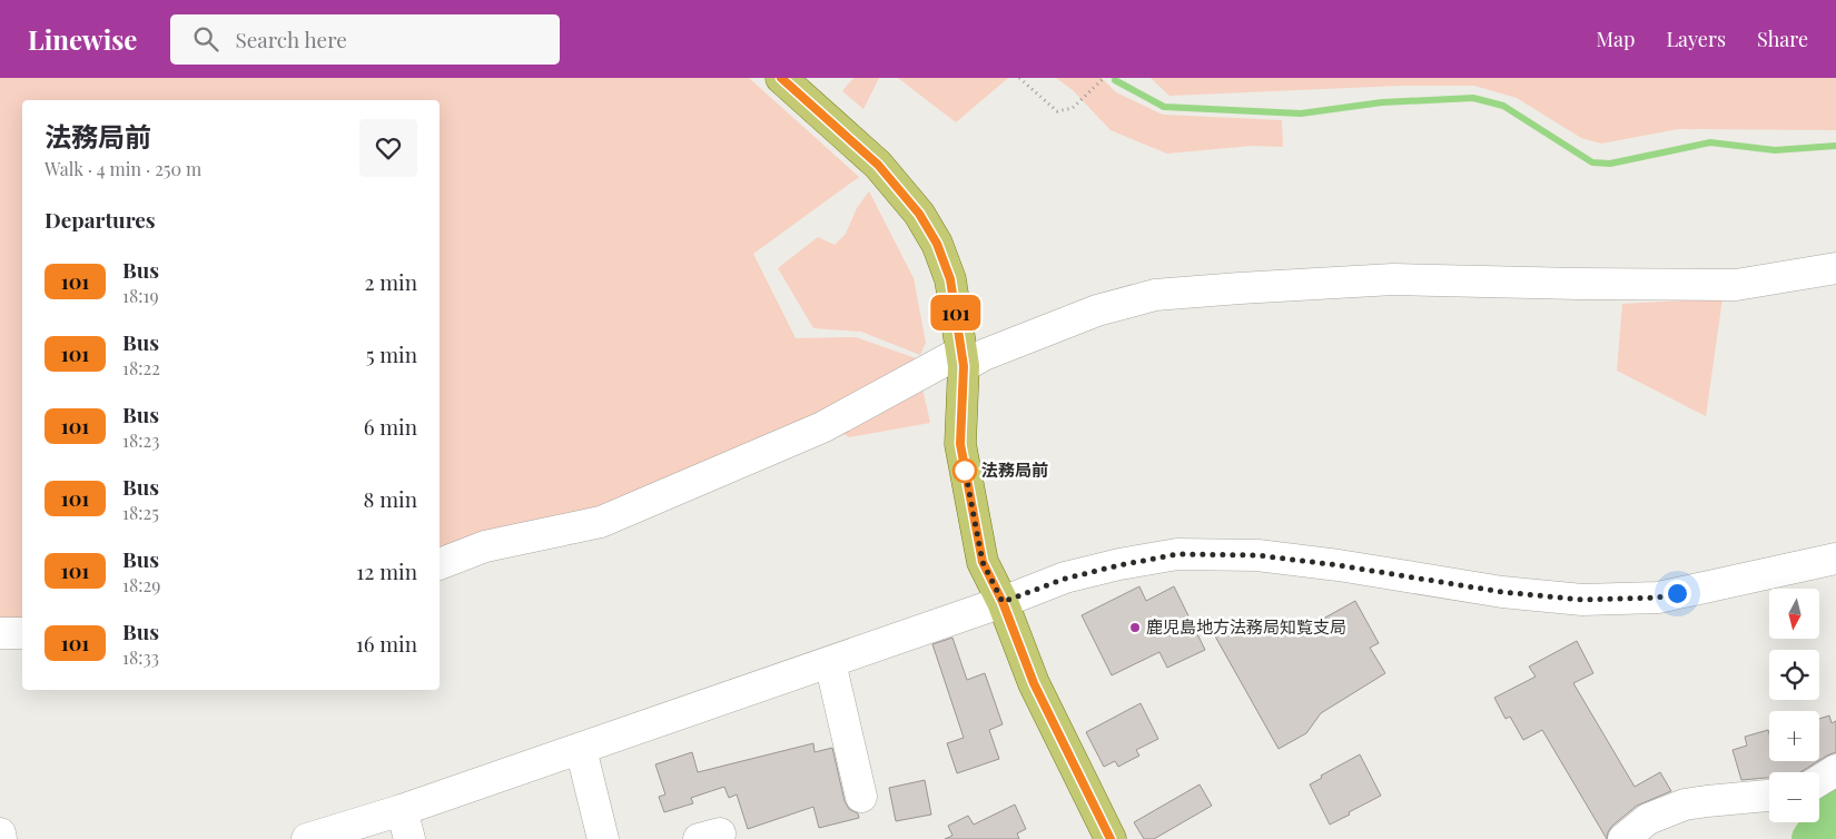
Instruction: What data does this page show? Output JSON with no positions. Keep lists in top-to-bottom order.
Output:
{
  "places": ["法務局前", "鹿児島地方法務局知覧支局"],
  "lines": ["bus line 101"],
  "north": "bottom",
  "page": {
    "header": "Linewise",
    "search": "Search here",
    "nav": ["Map", "Layers", "Share"],
    "on_map": "101",
    "heading": [
      ["法務局前", "Walk · 4 min · 250 m"],
      "Departures"
    ],
    "list": [
      {
        "mark": "101",
        "name": "Bus",
        "note": "18:19",
        "value": "2 min"
      },
      {
        "mark": "101",
        "name": "Bus",
        "note": "18:22",
        "value": "5 min"
      },
      {
        "mark": "101",
        "name": "Bus",
        "note": "18:23",
        "value": "6 min"
      },
      {
        "mark": "101",
        "name": "Bus",
        "note": "18:25",
        "value": "8 min"
      },
      {
        "mark": "101",
        "name": "Bus",
        "note": "18:29",
        "value": "12 min"
      },
      {
        "mark": "101",
        "name": "Bus",
        "note": "18:33",
        "value": "16 min"
      }
    ],
    "map_buttons": ["+", "−"]
  }
}
